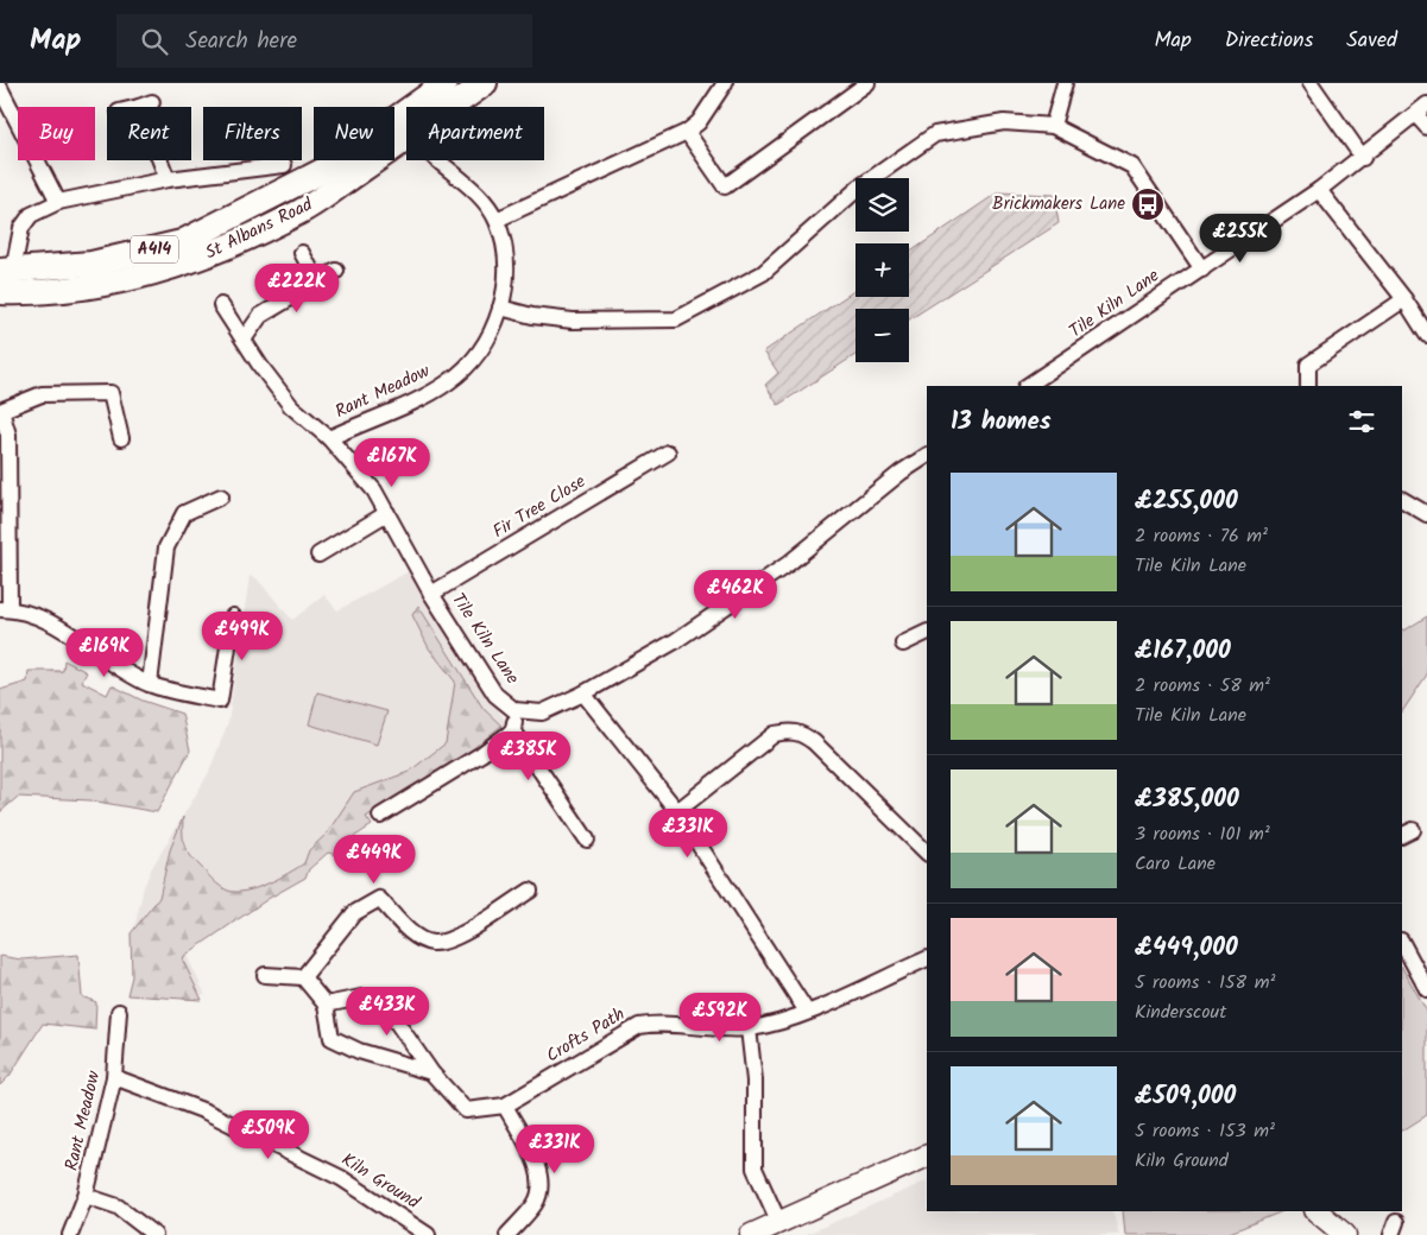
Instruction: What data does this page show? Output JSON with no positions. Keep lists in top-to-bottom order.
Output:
{
  "streets": {
    "main road": ["St Albans Road", "A414"],
    "street": [
      "Tile Kiln Lane",
      "Rant Meadow",
      "Fir Tree Close",
      "Crofts Path",
      "Kiln Ground"
    ]
  },
  "crossings": [
    ["St Albans Road", "Rant Meadow"],
    ["Tile Kiln Lane", "Rant Meadow"],
    ["Tile Kiln Lane", "Fir Tree Close"],
    ["Rant Meadow", "Kiln Ground"]
  ],
  "places": {
    "bus stop": ["Brickmakers Lane"]
  },
  "page": {
    "header": "Map",
    "search": "Search here",
    "nav": ["Map", "Directions", "Saved"],
    "chip": [
      "Buy",
      "Rent",
      "Filters",
      "New",
      "Apartment"
    ],
    "map_buttons": ["+", "−"],
    "price": [
      "£255K",
      "£222K",
      "£167K",
      "£462K",
      "£499K",
      "£169K",
      "£385K",
      "£331K",
      "£449K",
      "£433K",
      "£592K",
      "£509K",
      "£331K"
    ],
    "heading": "13 homes",
    "list": [
      {
        "name": "£255,000",
        "note": "2 rooms · 76 m² · Tile Kiln Lane"
      },
      {
        "name": "£167,000",
        "note": "2 rooms · 58 m² · Tile Kiln Lane"
      },
      {
        "name": "£385,000",
        "note": "3 rooms · 101 m² · Caro Lane"
      },
      {
        "name": "£449,000",
        "note": "5 rooms · 158 m² · Kinderscout"
      },
      {
        "name": "£509,000",
        "note": "5 rooms · 153 m² · Kiln Ground"
      }
    ]
  }
}
